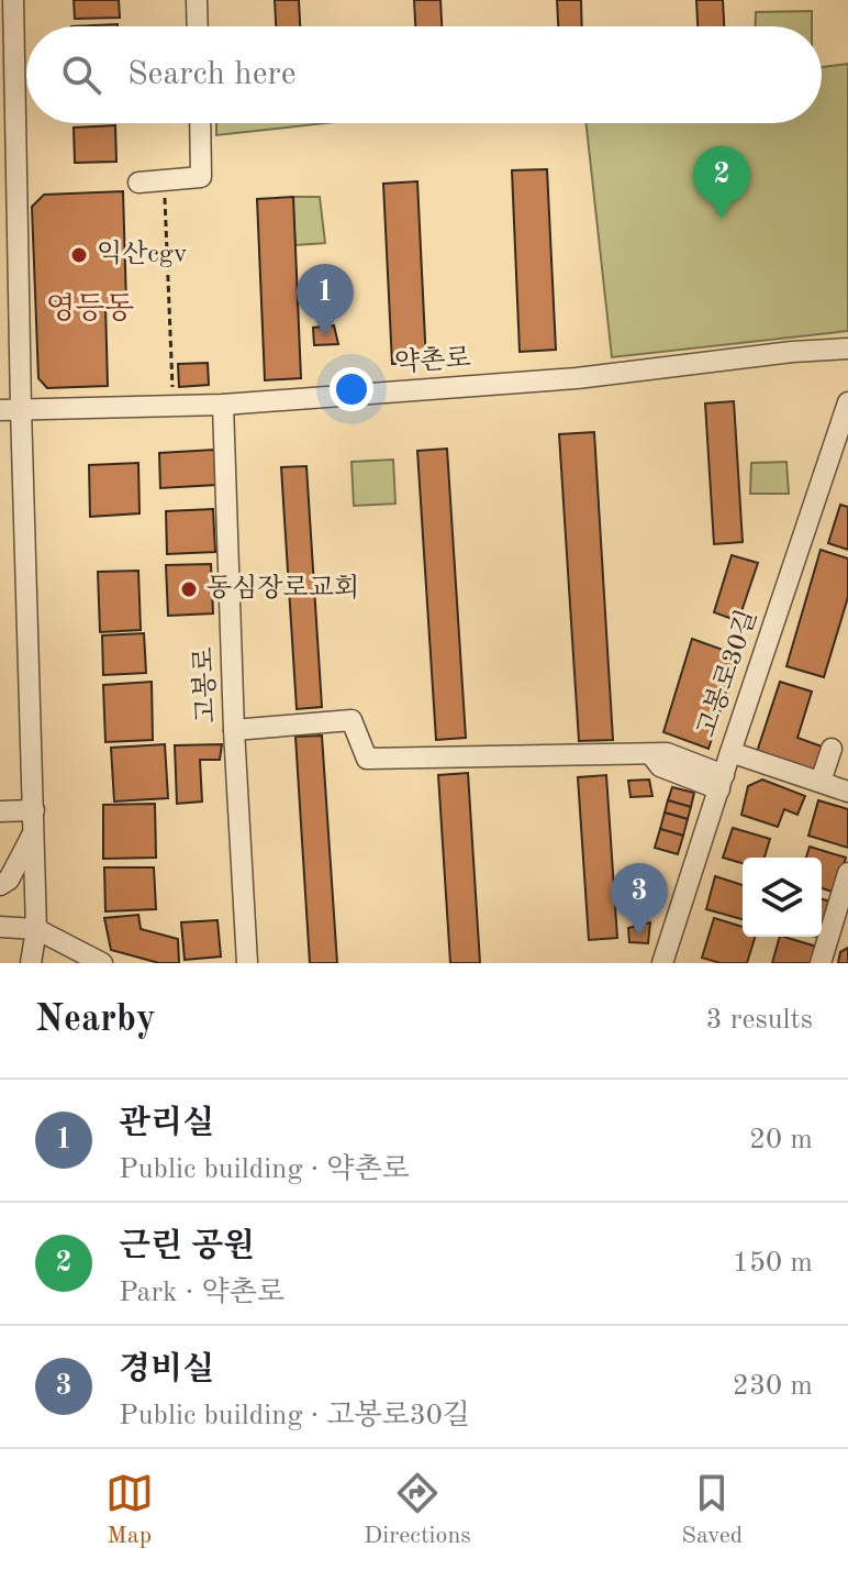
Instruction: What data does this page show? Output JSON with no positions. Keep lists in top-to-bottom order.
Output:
{
  "streets": {
    "street": ["약촌로", "고봉로30길", "고봉로"]
  },
  "crossings": [
    ["약촌로", "고봉로"]
  ],
  "districts": ["영등동"],
  "places": ["익산cgv", "동심장로교회"],
  "page": {
    "search": "Search here",
    "pins": ["2", "1", "3"],
    "heading": ["Nearby", "3 results"],
    "list": [
      {
        "mark": "1",
        "name": "관리실",
        "note": "Public building · 약촌로",
        "value": "20 m"
      },
      {
        "mark": "2",
        "name": "근린 공원",
        "note": "Park · 약촌로",
        "value": "150 m"
      },
      {
        "mark": "3",
        "name": "경비실",
        "note": "Public building · 고봉로30길",
        "value": "230 m"
      }
    ],
    "nav": ["Map", "Directions", "Saved"]
  }
}
